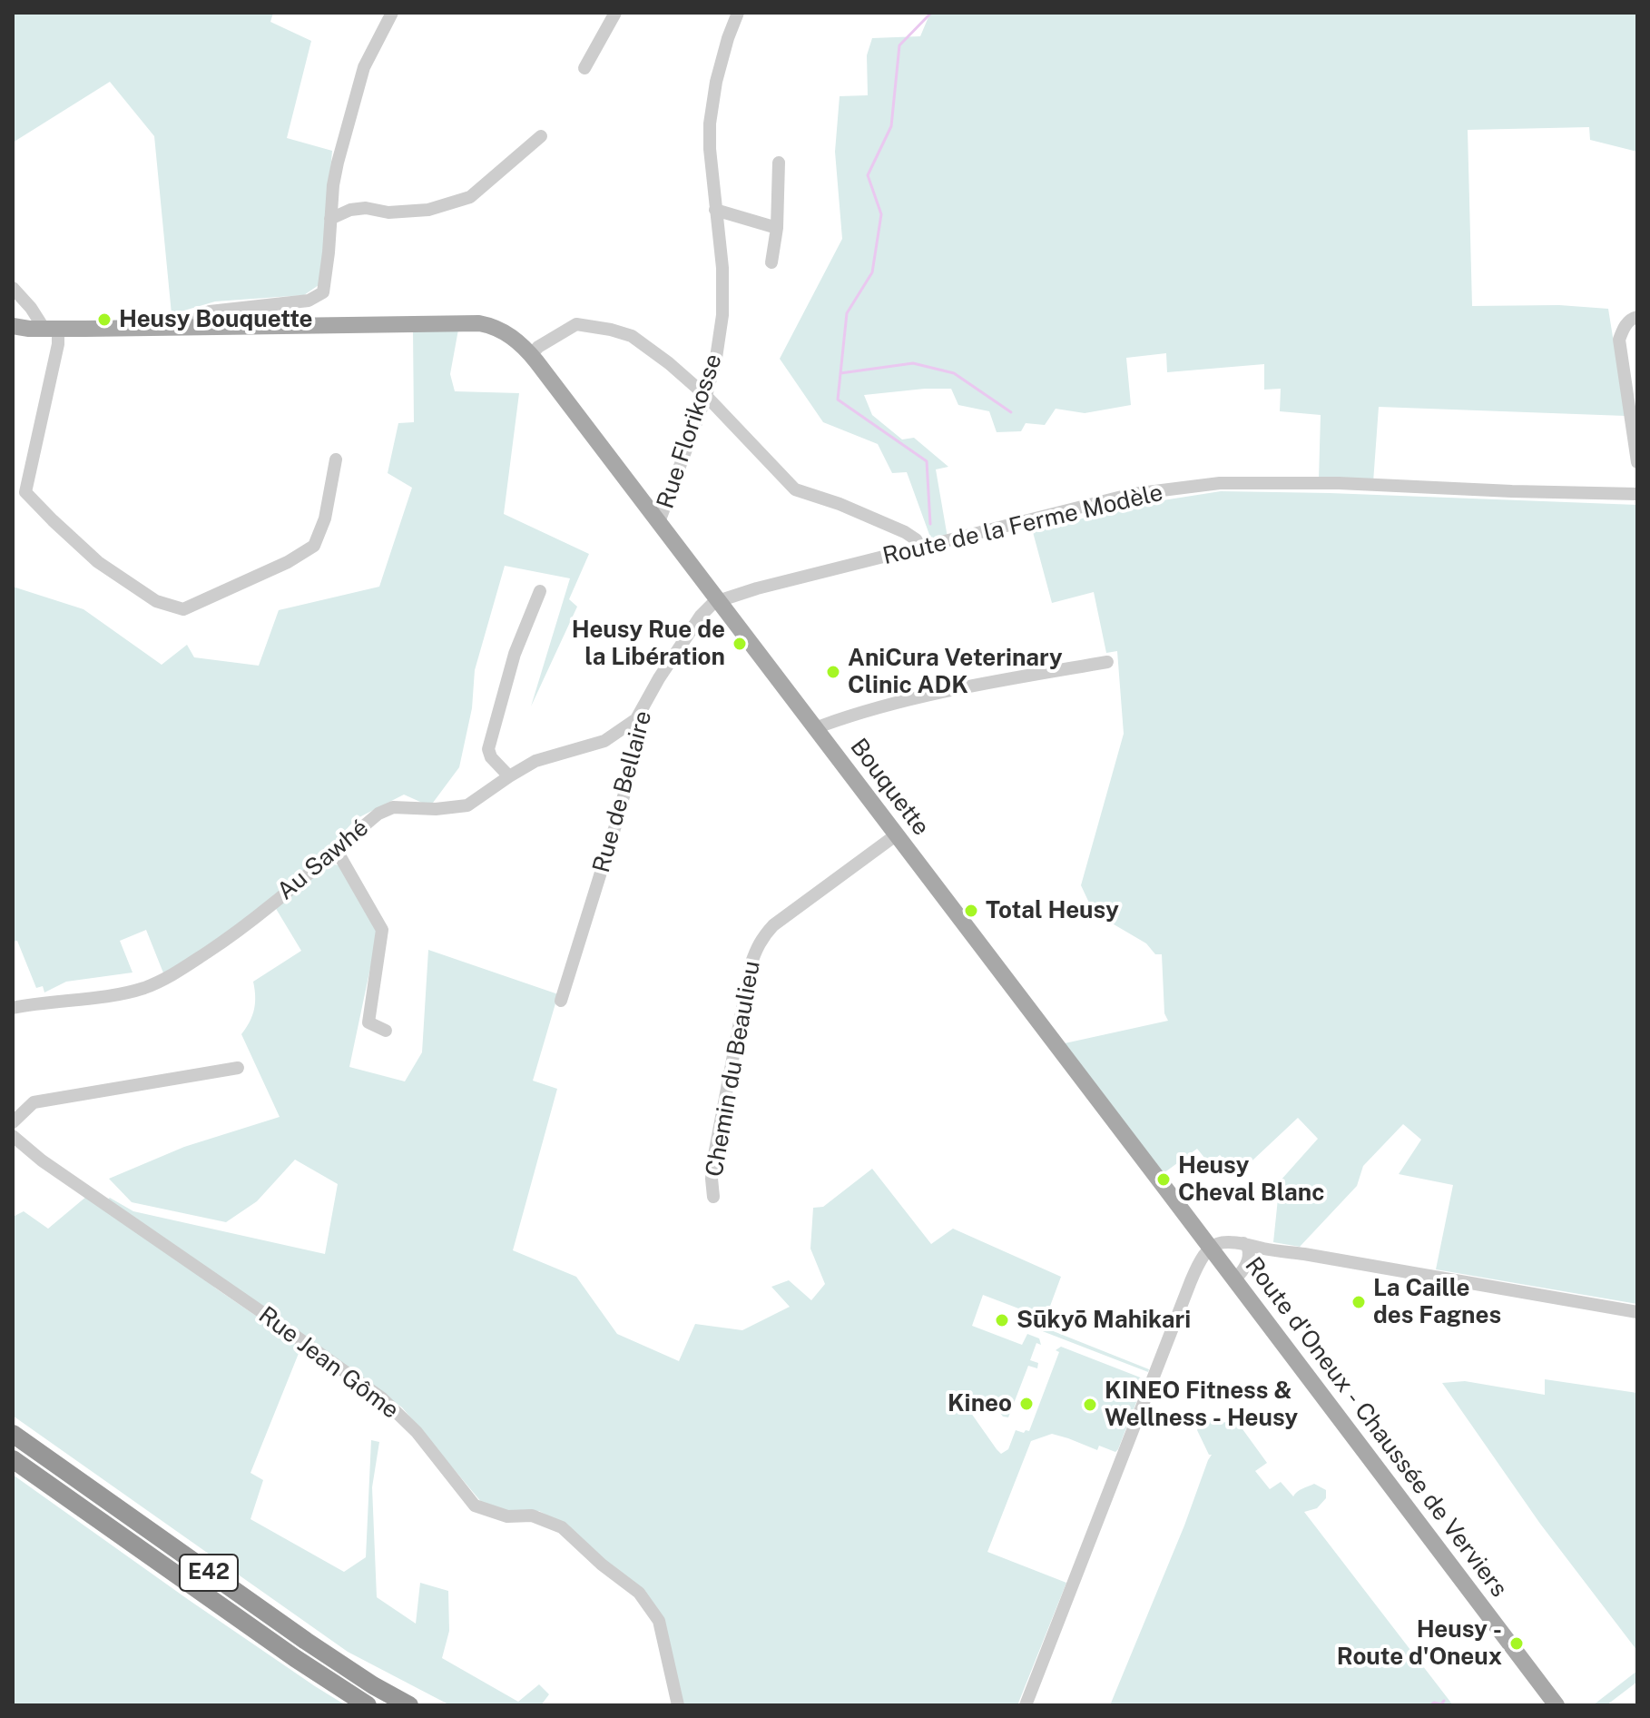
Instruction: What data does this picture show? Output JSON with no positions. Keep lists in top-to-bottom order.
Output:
{
  "streets": {
    "highway": ["E42"],
    "main road": ["Bouquette", "Route d'Oneux - Chaussée de Verviers"],
    "street": [
      "Rue Florikosse",
      "Route de la Ferme Modèle",
      "Rue de Bellaire",
      "Au Sawhé",
      "Chemin du Beaulieu",
      "Rue Jean Gôme"
    ]
  },
  "crossings": [
    ["Rue Florikosse", "Bouquette"],
    ["Route de la Ferme Modèle", "Bouquette"],
    ["Route de la Ferme Modèle", "Rue de Bellaire"],
    ["Bouquette", "Rue de Bellaire"],
    ["Bouquette", "Chemin du Beaulieu"],
    ["Bouquette", "Route d'Oneux - Chaussée de Verviers"],
    ["Rue de Bellaire", "Au Sawhé"]
  ],
  "places": [
    "Heusy Bouquette",
    "Heusy Rue de la Libération",
    "AniCura Veterinary Clinic ADK",
    "Total Heusy",
    "Heusy Cheval Blanc",
    "La Caille des Fagnes",
    "Sūkyō Mahikari",
    "Kineo",
    "KINEO Fitness & Wellness - Heusy",
    "Heusy - Route d'Oneux"
  ]
}
